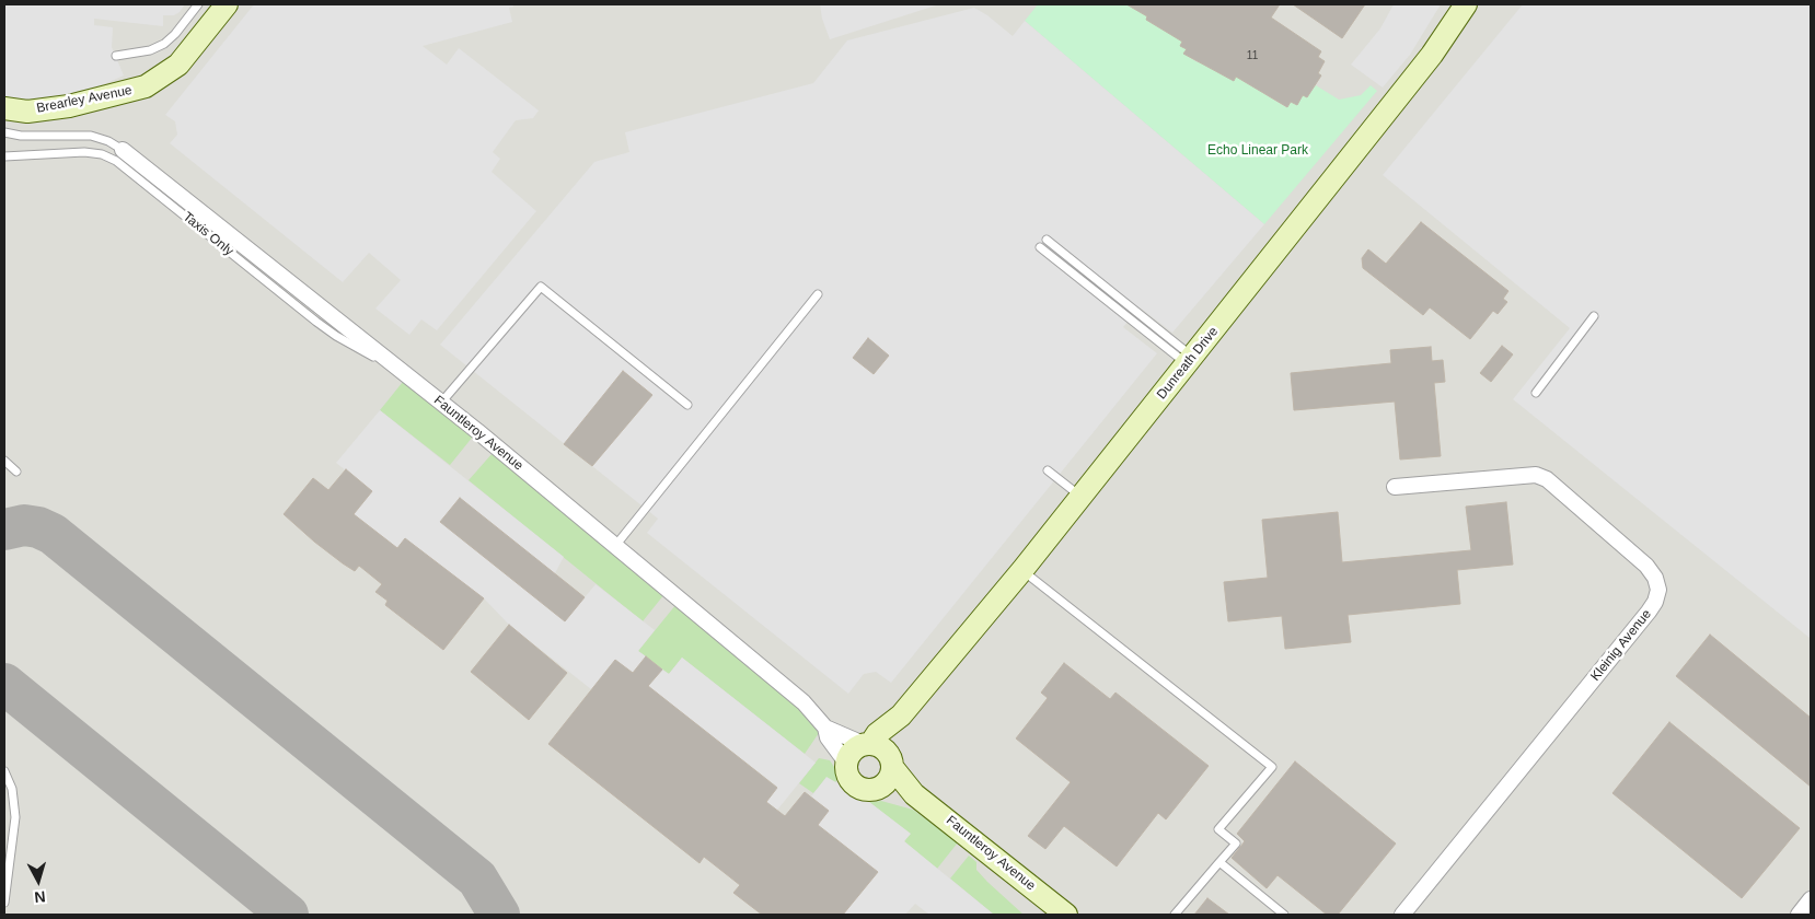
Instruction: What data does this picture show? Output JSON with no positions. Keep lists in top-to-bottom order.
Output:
{
  "streets": {
    "main road": ["Brearley Avenue", "Dunreath Drive", "Fauntleroy Avenue"],
    "street": ["Kleinig Avenue"],
    "lane": ["Taxis Only"]
  },
  "crossings": [
    ["Taxis Only", "Fauntleroy Avenue"],
    ["Dunreath Drive", "Fauntleroy Avenue"]
  ],
  "parks": ["Echo Linear Park"],
  "house_numbers": ["11"],
  "north": "bottom"
}
